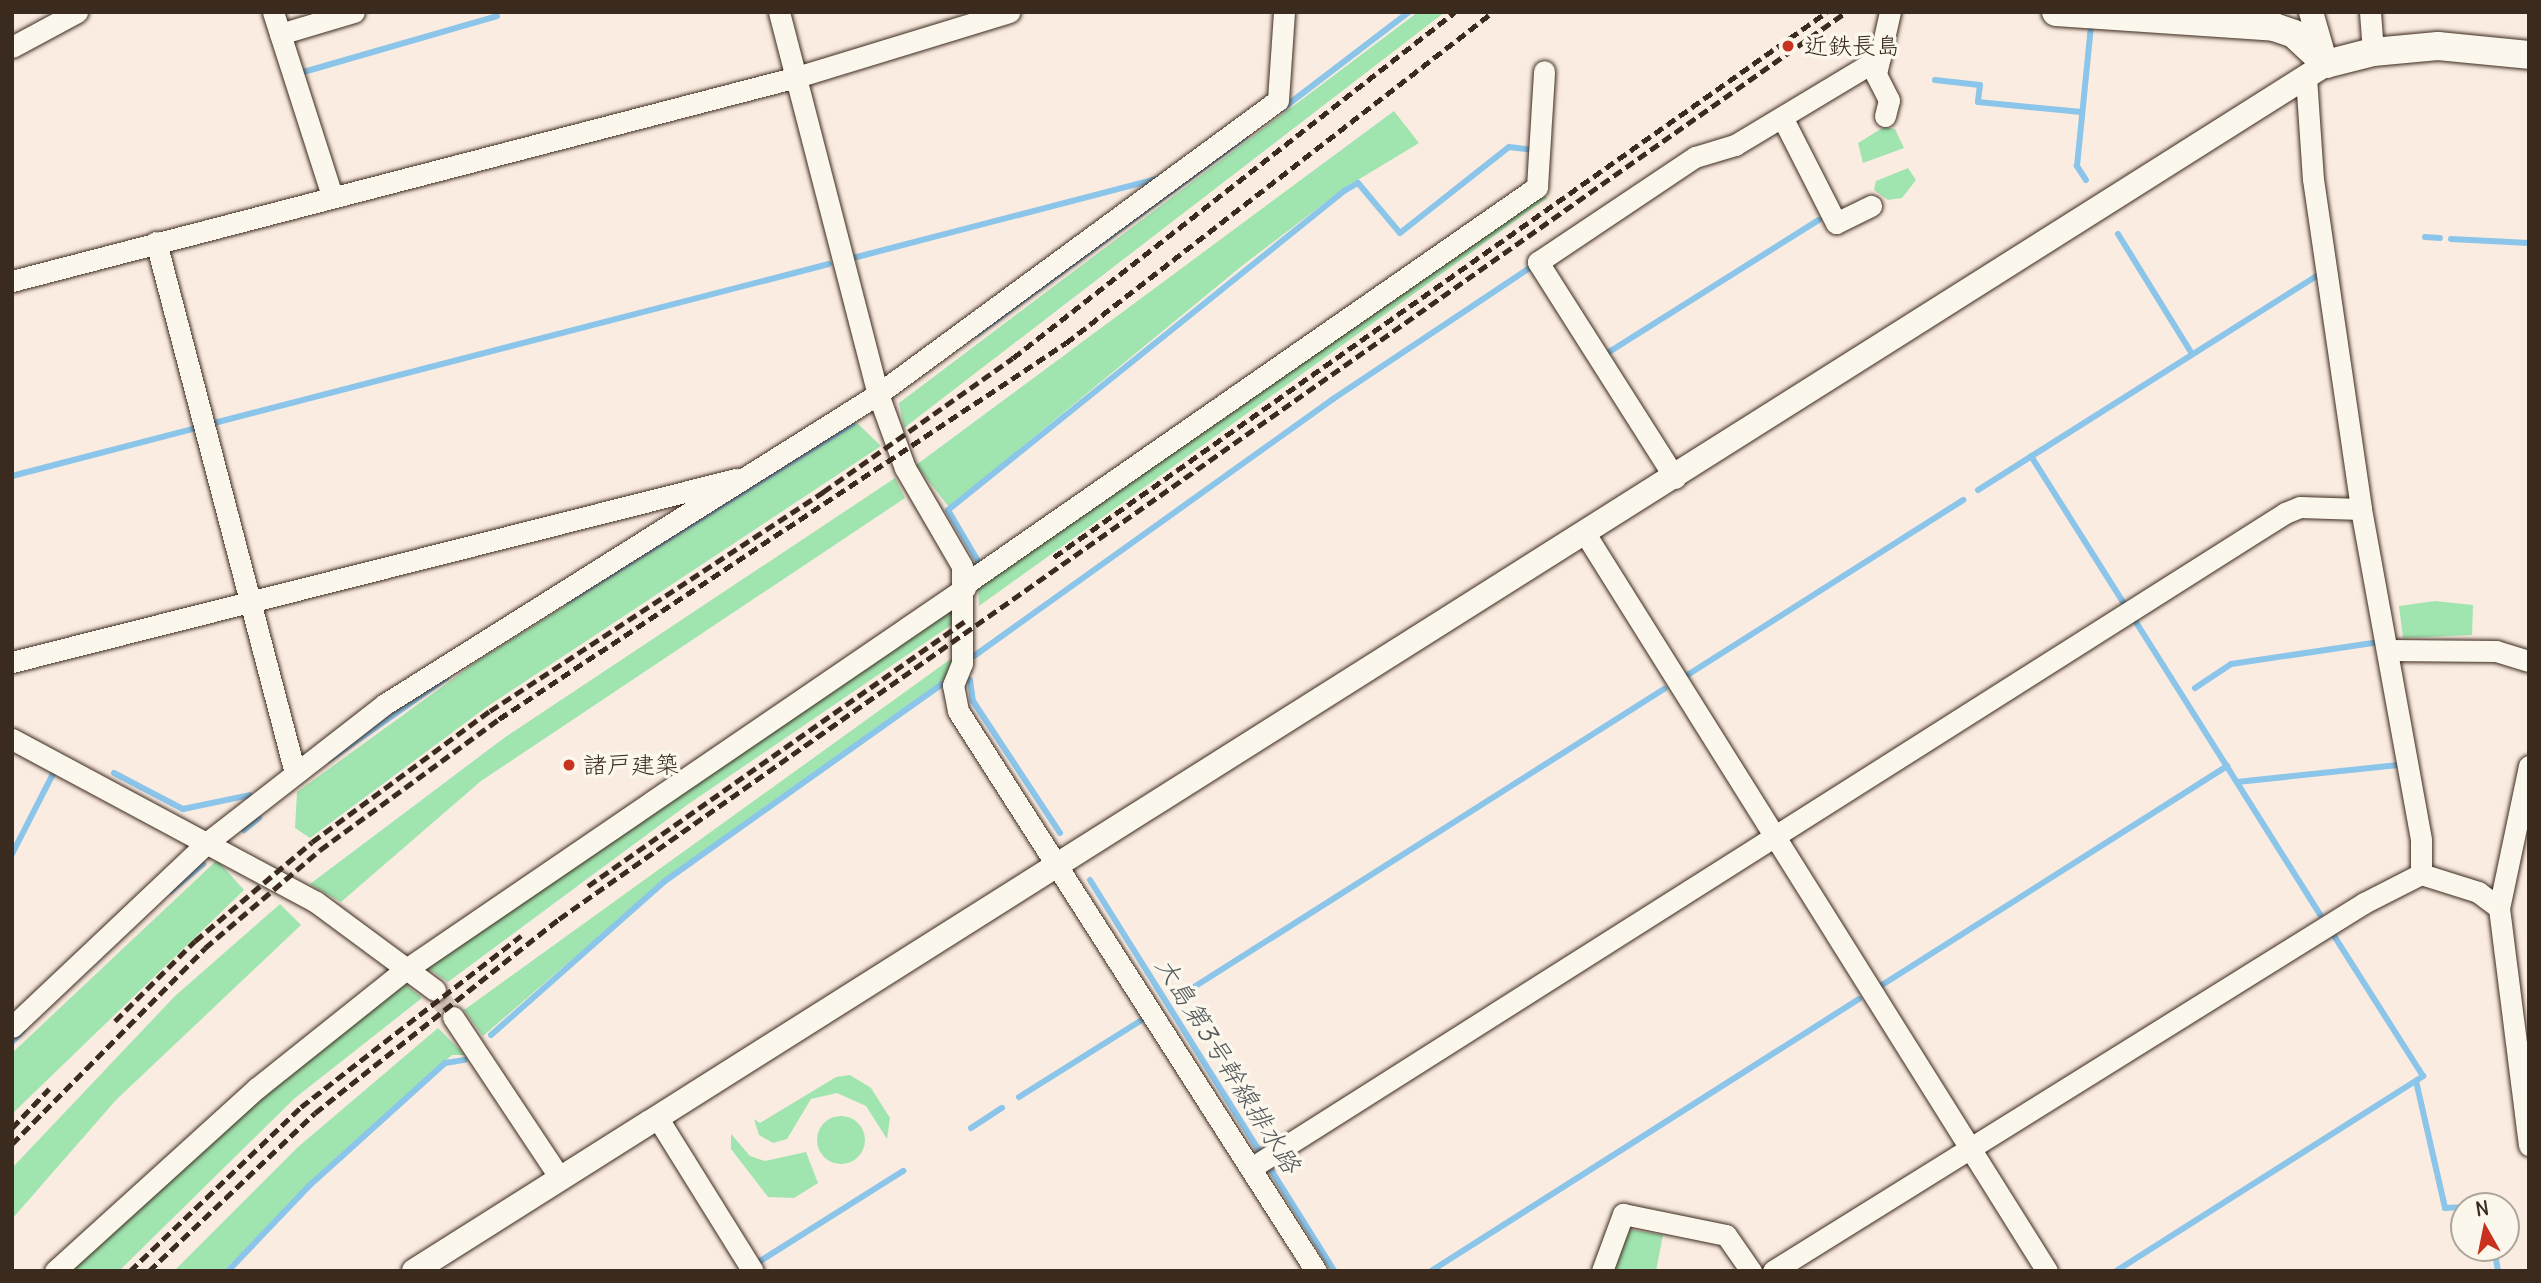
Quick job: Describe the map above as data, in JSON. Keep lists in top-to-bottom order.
{
  "water": ["大島第3号幹線排水路"],
  "places": ["近鉄長島", "諸戸建築"],
  "north": "top"
}
